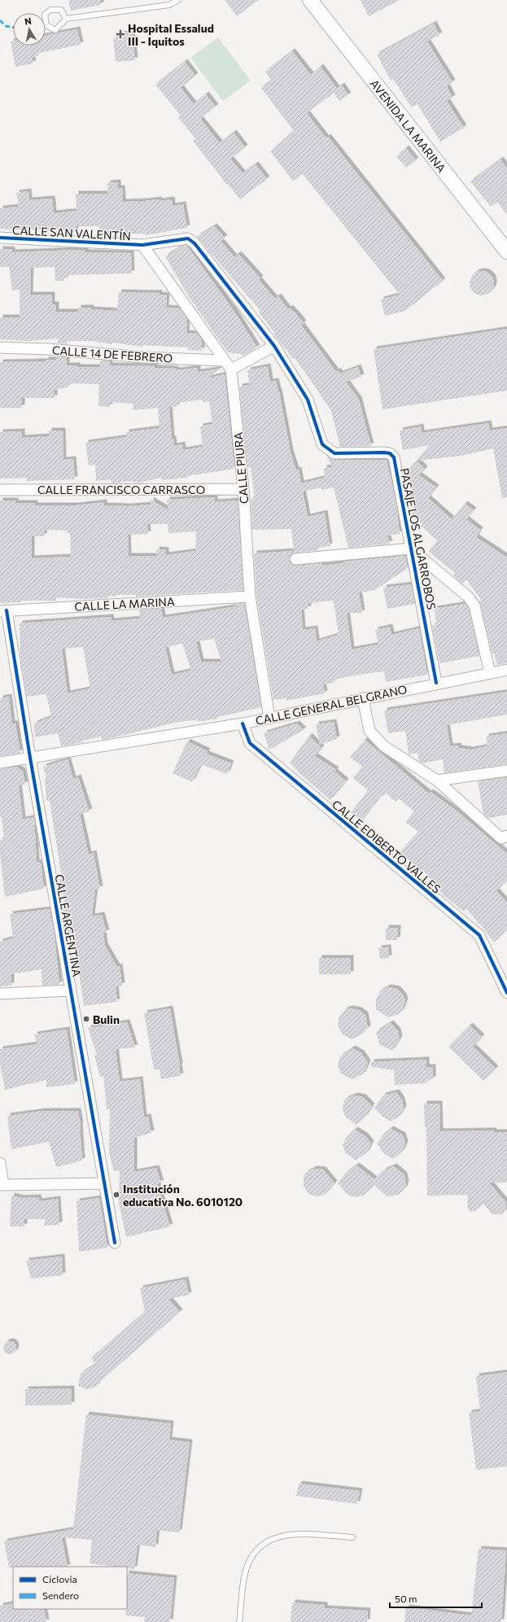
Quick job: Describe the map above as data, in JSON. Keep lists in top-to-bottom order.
{
  "streets": {
    "main road": ["AVENIDA LA MARINA"],
    "street": [
      "CALLE SAN VALENTÍN",
      "CALLE 14 DE FEBRERO",
      "CALLE PIURA",
      "CALLE FRANCISCO CARRASCO",
      "PASAJE LOS ALGARROBOS",
      "CALLE LA MARINA",
      "CALLE GENERAL BELGRANO",
      "CALLE EDIBERTO VALLES",
      "CALLE ARGENTINA"
    ]
  },
  "crossings": [
    ["CALLE SAN VALENTÍN", "PASAJE LOS ALGARROBOS"],
    ["CALLE PIURA", "CALLE FRANCISCO CARRASCO"],
    ["CALLE PIURA", "CALLE LA MARINA"],
    ["CALLE PIURA", "CALLE GENERAL BELGRANO"],
    ["PASAJE LOS ALGARROBOS", "CALLE GENERAL BELGRANO"],
    ["CALLE LA MARINA", "CALLE ARGENTINA"],
    ["CALLE GENERAL BELGRANO", "CALLE EDIBERTO VALLES"],
    ["CALLE GENERAL BELGRANO", "CALLE ARGENTINA"]
  ],
  "places": {
    "health": ["Hospital Essalud III - Iquitos"],
    "other": ["Bulin", "Institución educativa No. 6010120"]
  },
  "legend": ["Ciclovía", "Sendero"],
  "scale_bar": "50 m",
  "north": "top"
}
